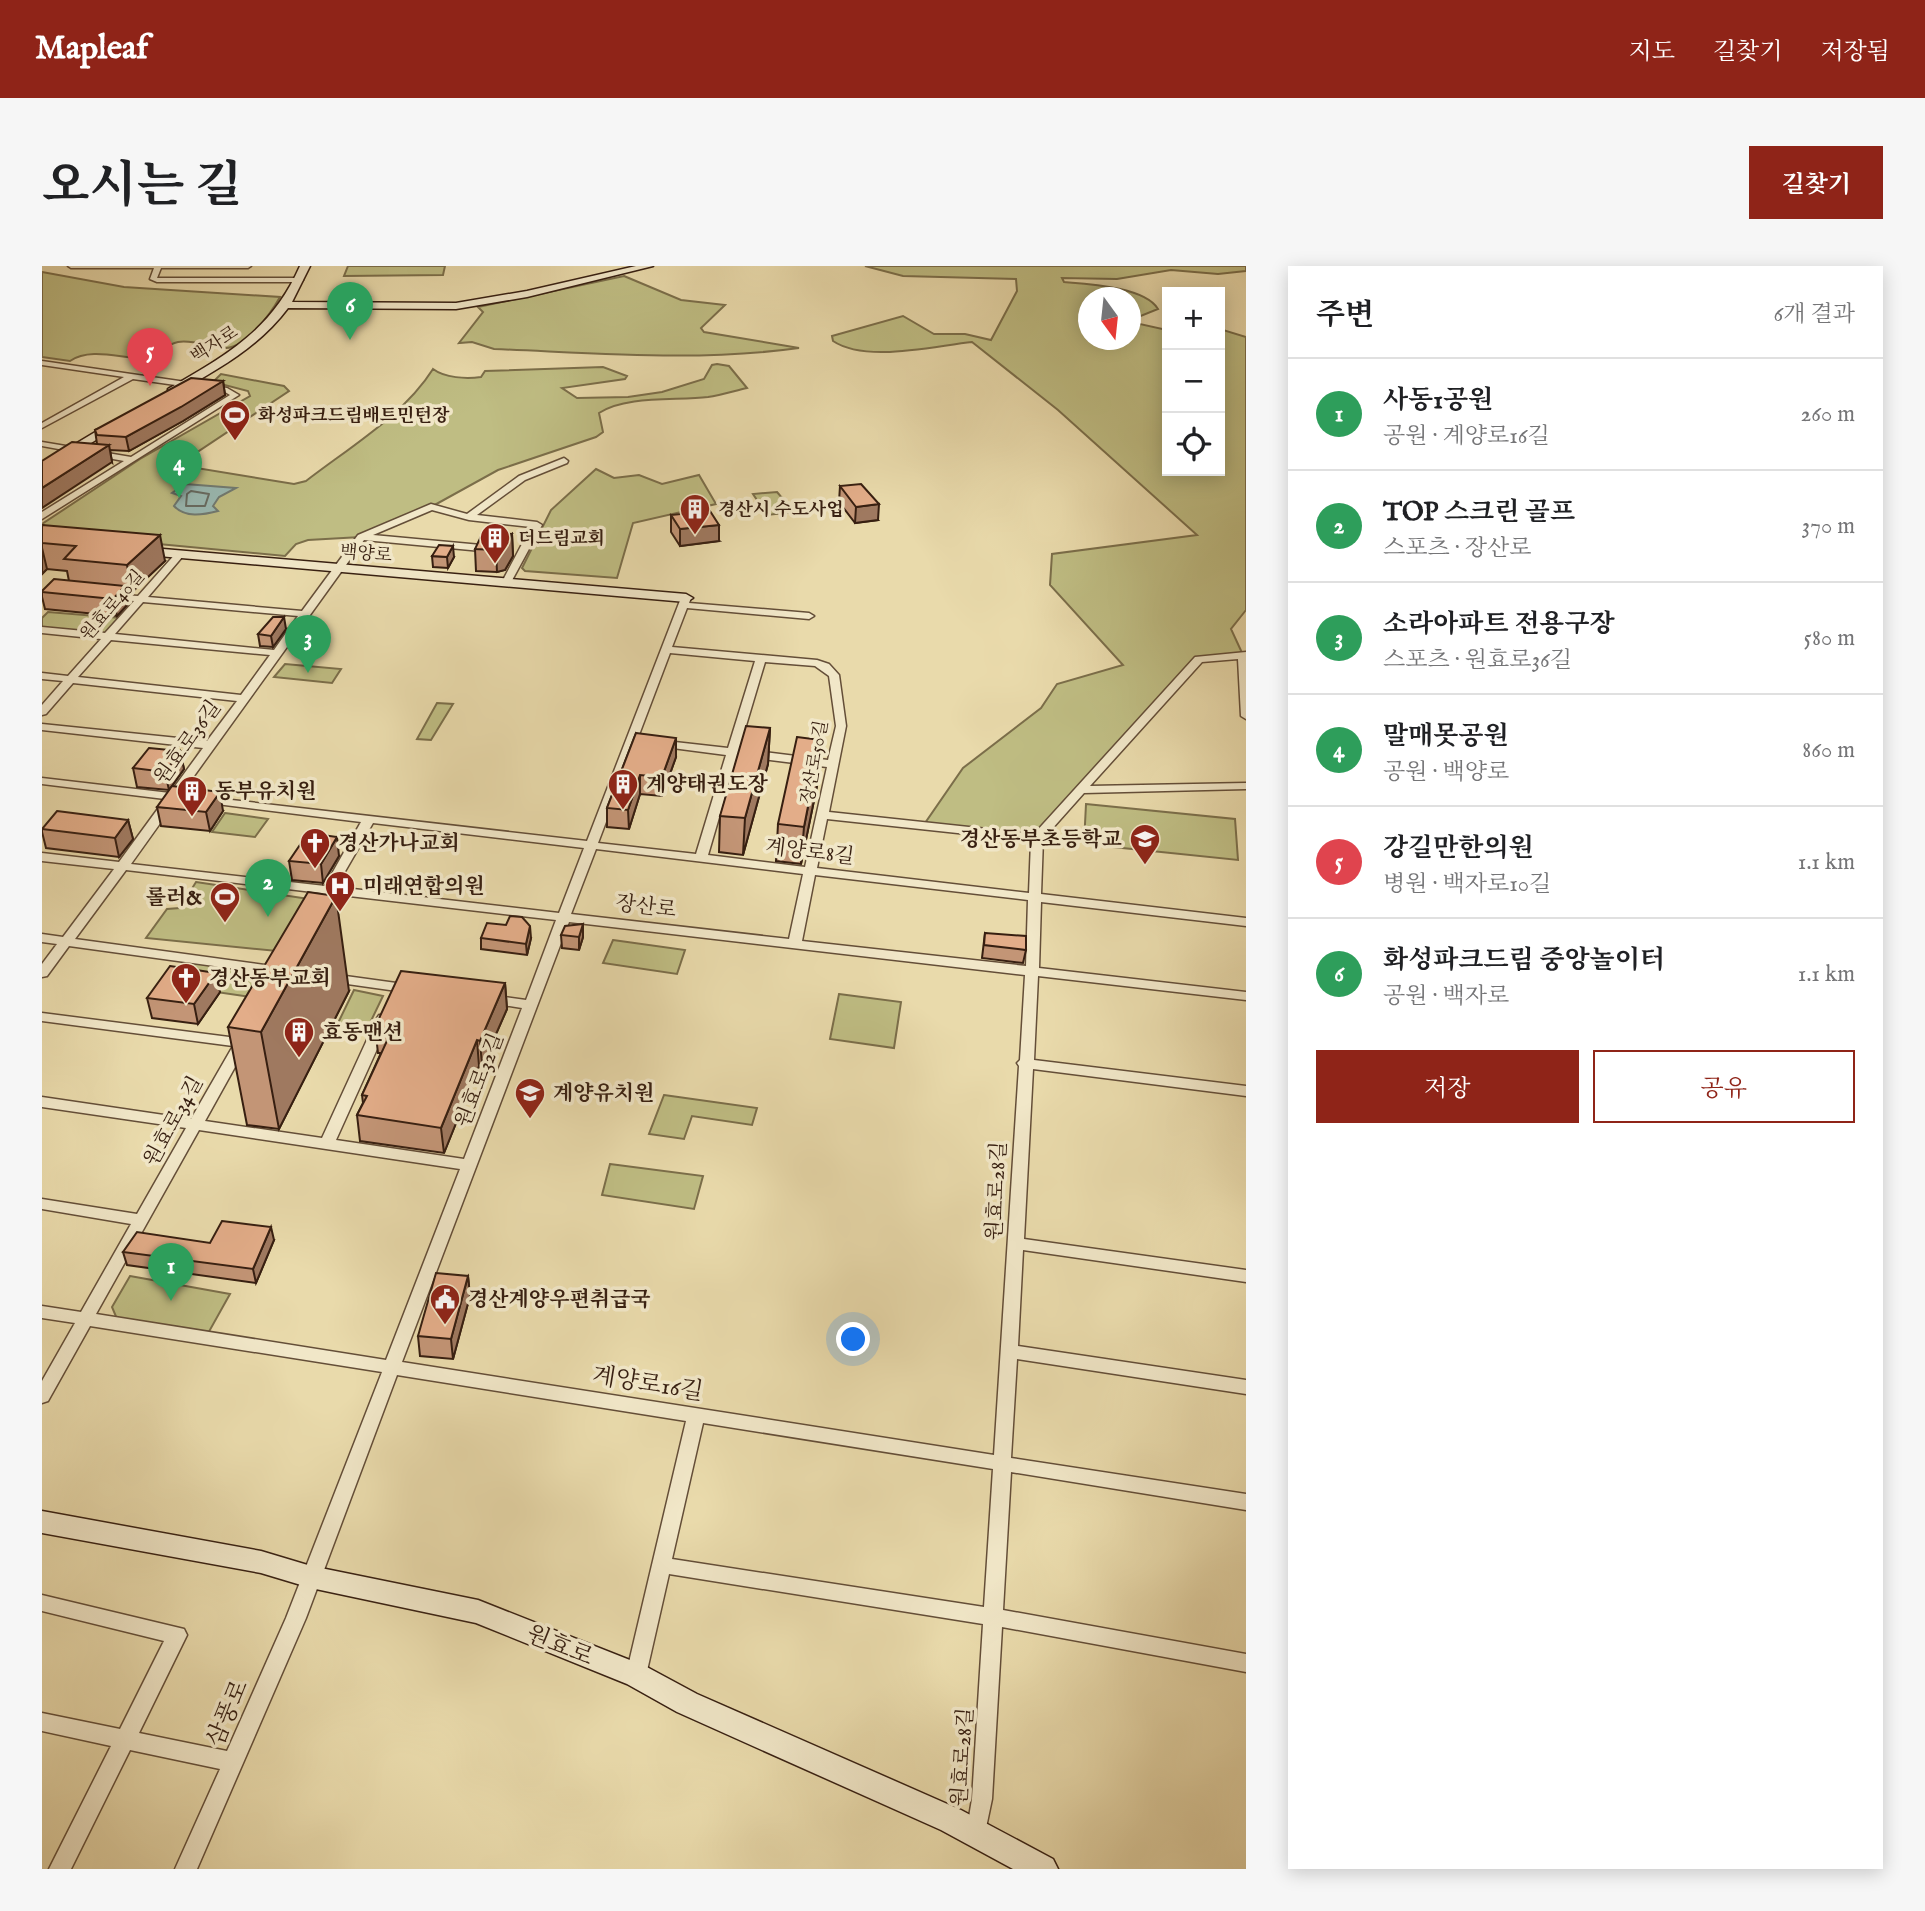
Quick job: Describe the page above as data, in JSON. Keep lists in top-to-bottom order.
{
  "streets": {
    "street": [
      "백자로",
      "백양로",
      "원효로40길",
      "원효로36길",
      "장산로50길",
      "계양로8길",
      "장산로",
      "원효로32길",
      "원효로34길",
      "원효로28길",
      "계양로16길",
      "원효로",
      "삼풍로"
    ]
  },
  "crossings": [
    ["백양로", "원효로40길"],
    ["백양로", "원효로36길"],
    ["백양로", "원효로32길"],
    ["원효로36길", "계양로8길"],
    ["원효로36길", "장산로"],
    ["장산로50길", "계양로8길"],
    ["장산로50길", "장산로"],
    ["장산로50길", "원효로32길"],
    ["계양로8길", "원효로32길"],
    ["계양로8길", "원효로28길"],
    ["장산로", "원효로32길"],
    ["장산로", "원효로28길"],
    ["원효로32길", "계양로16길"],
    ["원효로32길", "원효로"],
    ["원효로32길", "삼풍로"],
    ["원효로34길", "계양로16길"],
    ["원효로28길", "계양로16길"],
    ["원효로28길", "원효로"],
    ["원효로", "삼풍로"]
  ],
  "places": {
    "sports": ["화성파크드림배트민턴장", "롤러&"],
    "building": [
      "경산시 수도사업",
      "더드림교회",
      "계양태권도장",
      "동부유치원",
      "효동맨션"
    ],
    "school or university": ["경산동부초등학교", "계양유치원"],
    "church": ["경산가나교회", "경산동부교회"],
    "hospital": ["미래연합의원"],
    "public building": ["경산계양우편취급국"]
  },
  "north": "bottom",
  "page": {
    "header": "Mapleaf",
    "nav": ["지도", "길찾기", "저장됨"],
    "title": "오시는 길",
    "buttons": [
      "길찾기",
      ["저장", "공유"]
    ],
    "heading": ["주변", "6개 결과"],
    "pins": [
      "6",
      "5",
      "4",
      "3",
      "2",
      "1"
    ],
    "map_buttons": ["+", "−"],
    "list": [
      {
        "mark": "1",
        "name": "사동1공원",
        "note": "공원 · 계양로16길",
        "value": "260 m"
      },
      {
        "mark": "2",
        "name": "TOP 스크린 골프",
        "note": "스포츠 · 장산로",
        "value": "370 m"
      },
      {
        "mark": "3",
        "name": "소라아파트 전용구장",
        "note": "스포츠 · 원효로36길",
        "value": "580 m"
      },
      {
        "mark": "4",
        "name": "말매못공원",
        "note": "공원 · 백양로",
        "value": "860 m"
      },
      {
        "mark": "5",
        "name": "강길만한의원",
        "note": "병원 · 백자로10길",
        "value": "1.1 km"
      },
      {
        "mark": "6",
        "name": "화성파크드림 중앙놀이터",
        "note": "공원 · 백자로",
        "value": "1.1 km"
      }
    ]
  }
}
